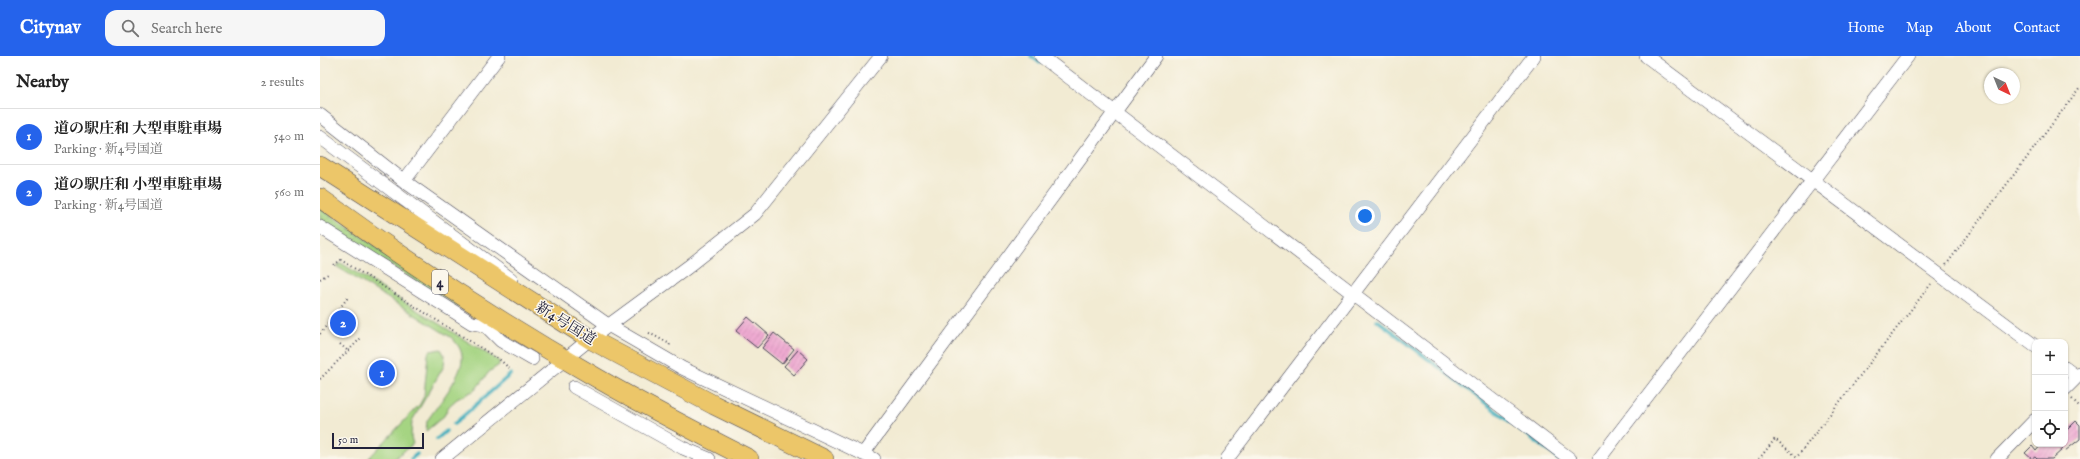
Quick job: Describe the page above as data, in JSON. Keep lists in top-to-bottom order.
{
  "streets": {
    "highway": ["4", "新4号国道"]
  },
  "scale_bar": "50 m",
  "north": "bottom right",
  "page": {
    "header": "Citynav",
    "search": "Search here",
    "nav": [
      "Home",
      "Map",
      "About",
      "Contact"
    ],
    "heading": ["Nearby", "2 results"],
    "list": [
      {
        "mark": "1",
        "name": "道の駅庄和 大型車駐車場",
        "note": "Parking · 新4号国道",
        "value": "540 m"
      },
      {
        "mark": "2",
        "name": "道の駅庄和 小型車駐車場",
        "note": "Parking · 新4号国道",
        "value": "560 m"
      }
    ],
    "pins": ["2", "1"],
    "map_buttons": ["+", "−"],
    "scale": "50 m"
  }
}
